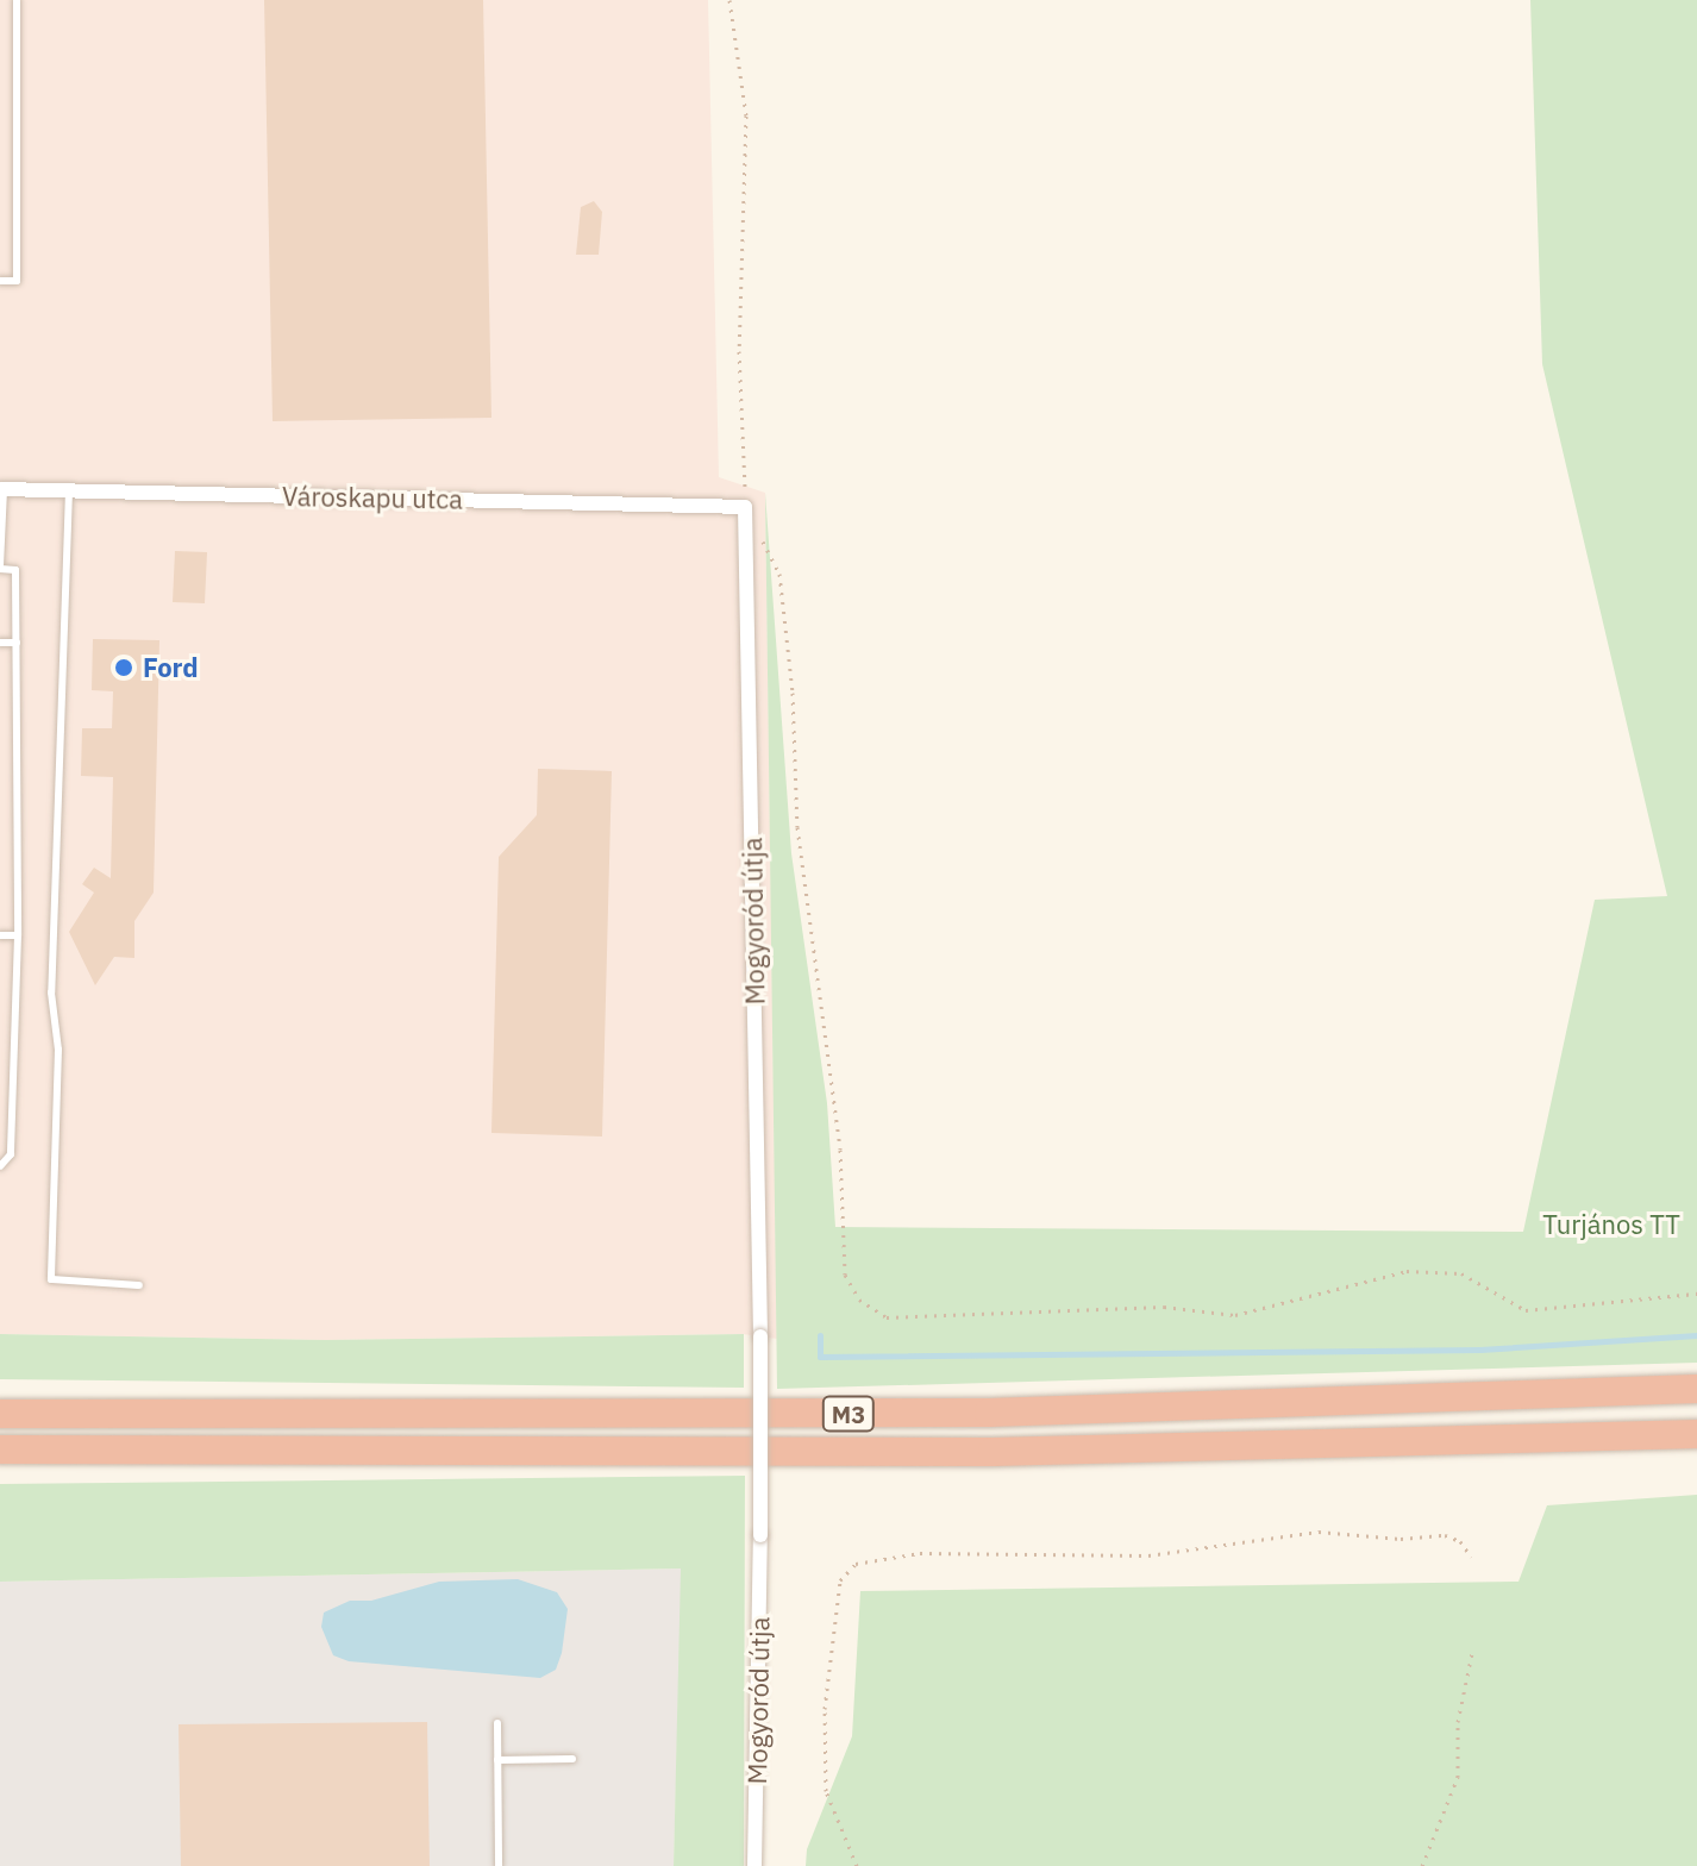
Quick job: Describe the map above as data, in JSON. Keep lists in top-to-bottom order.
{
  "streets": {
    "highway": ["M3"],
    "street": ["Városkapu utca", "Mogyoród útja"]
  },
  "crossings": [
    ["Városkapu utca", "Mogyoród útja"]
  ],
  "parks": ["Turjános TT"],
  "places": ["Ford"]
}
